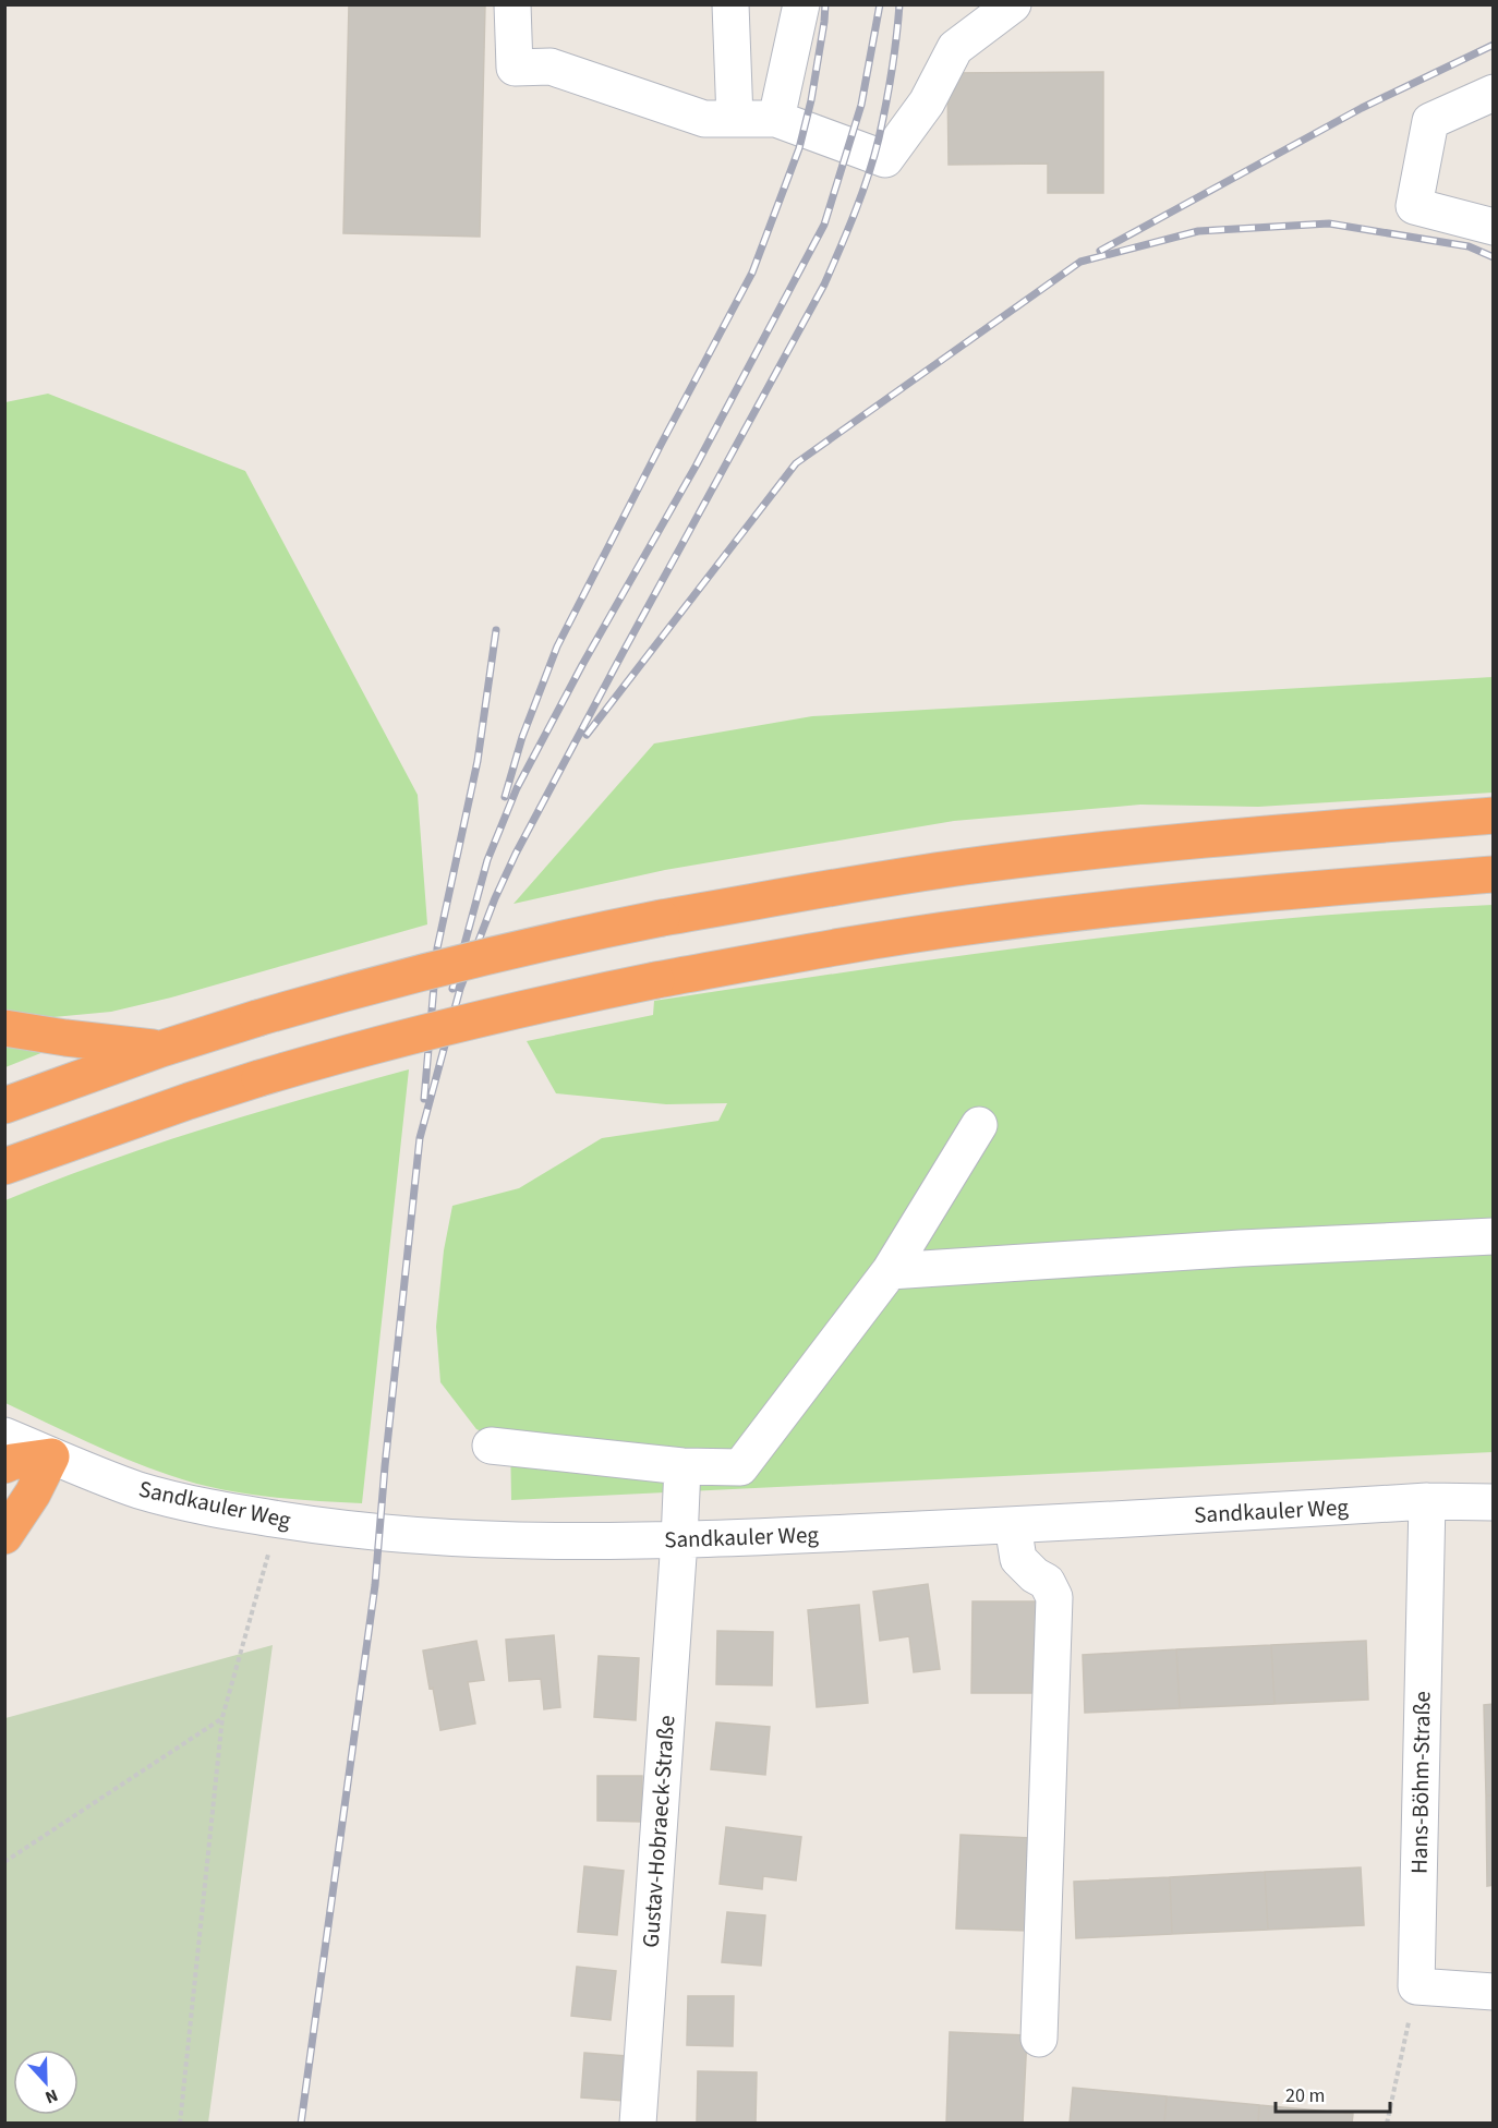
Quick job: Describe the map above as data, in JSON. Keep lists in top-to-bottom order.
{
  "streets": {
    "street": ["Sandkauler Weg", "Hans-Böhm-Straße", "Gustav-Hobraeck-Straße"]
  },
  "crossings": [
    ["Sandkauler Weg", "Hans-Böhm-Straße"],
    ["Sandkauler Weg", "Gustav-Hobraeck-Straße"]
  ],
  "scale_bar": "20 m",
  "north": "bottom"
}
